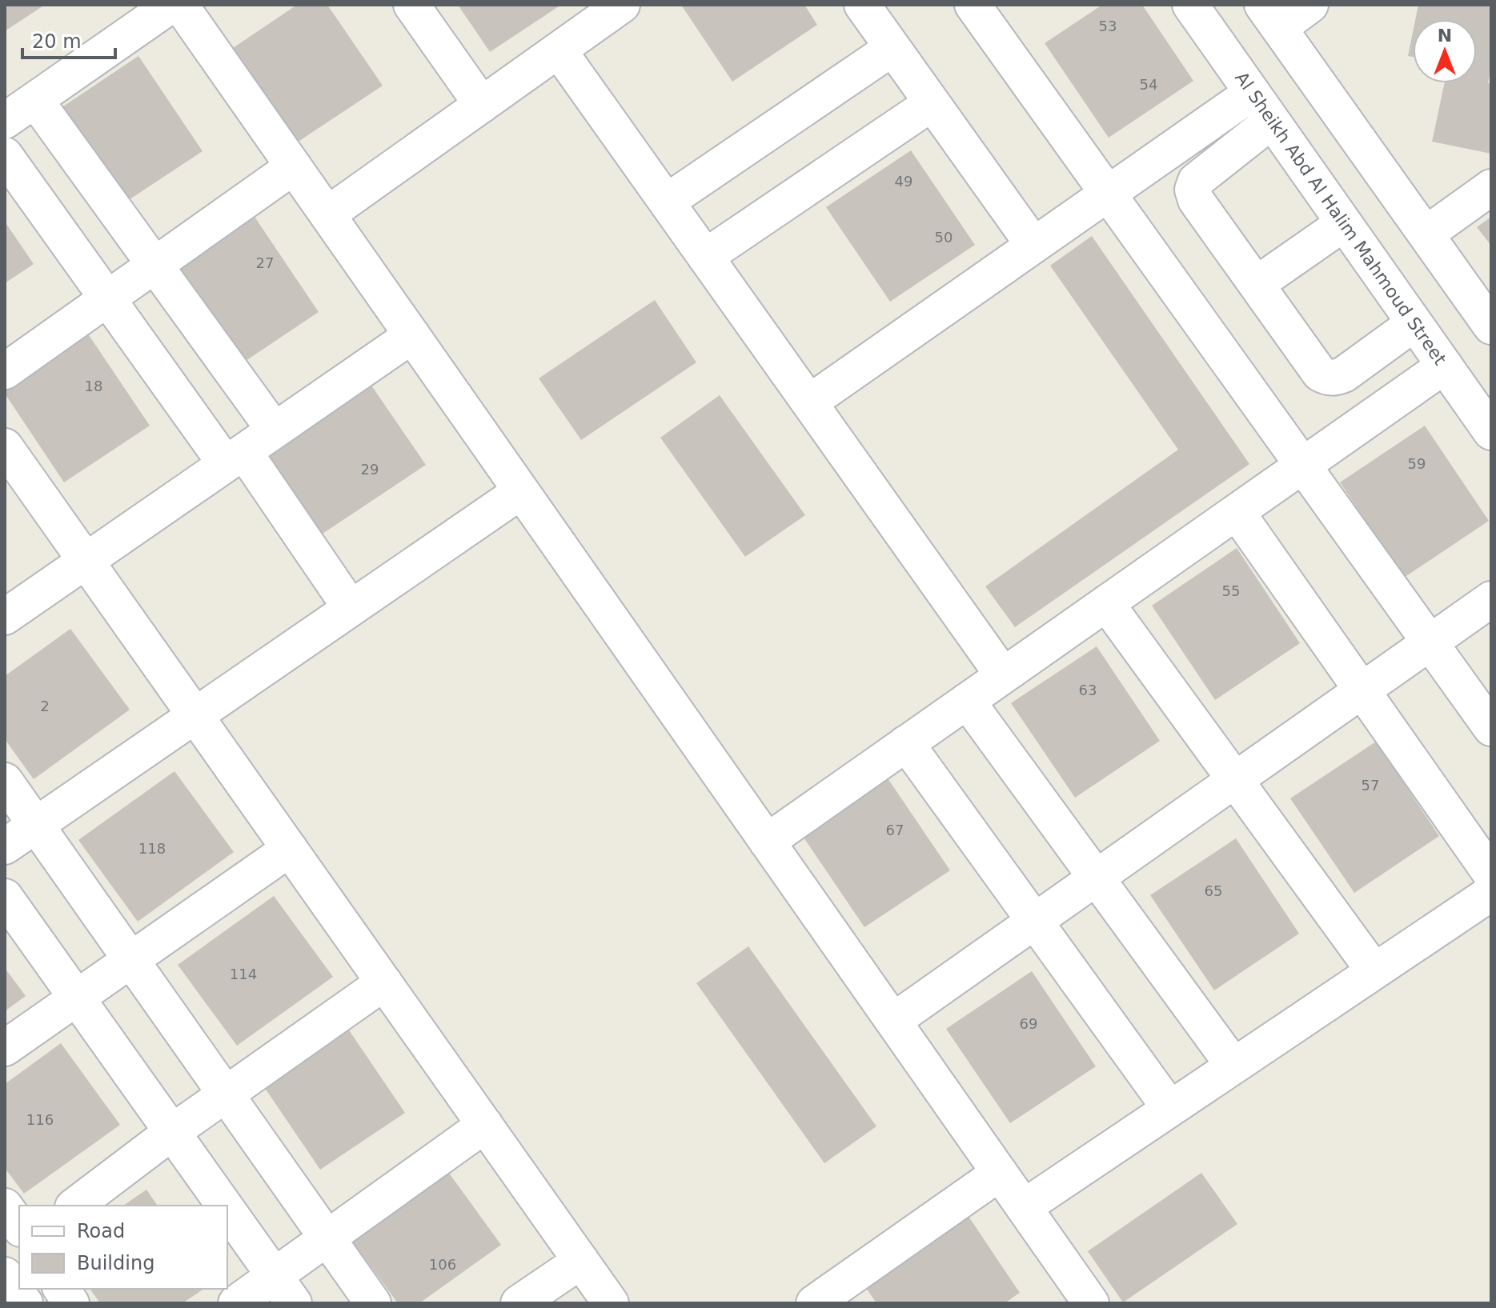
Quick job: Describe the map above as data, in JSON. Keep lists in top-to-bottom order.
{
  "streets": {
    "street": ["Al Sheikh Abd Al Halim Mahmoud Street"]
  },
  "house_numbers": [
    "53",
    "54",
    "49",
    "50",
    "27",
    "18",
    "59",
    "29",
    "55",
    "63",
    "2",
    "57",
    "67",
    "118",
    "65",
    "114",
    "69",
    "116",
    "106"
  ],
  "legend": ["Road", "Building"],
  "scale_bar": "20 m",
  "north": "top"
}
